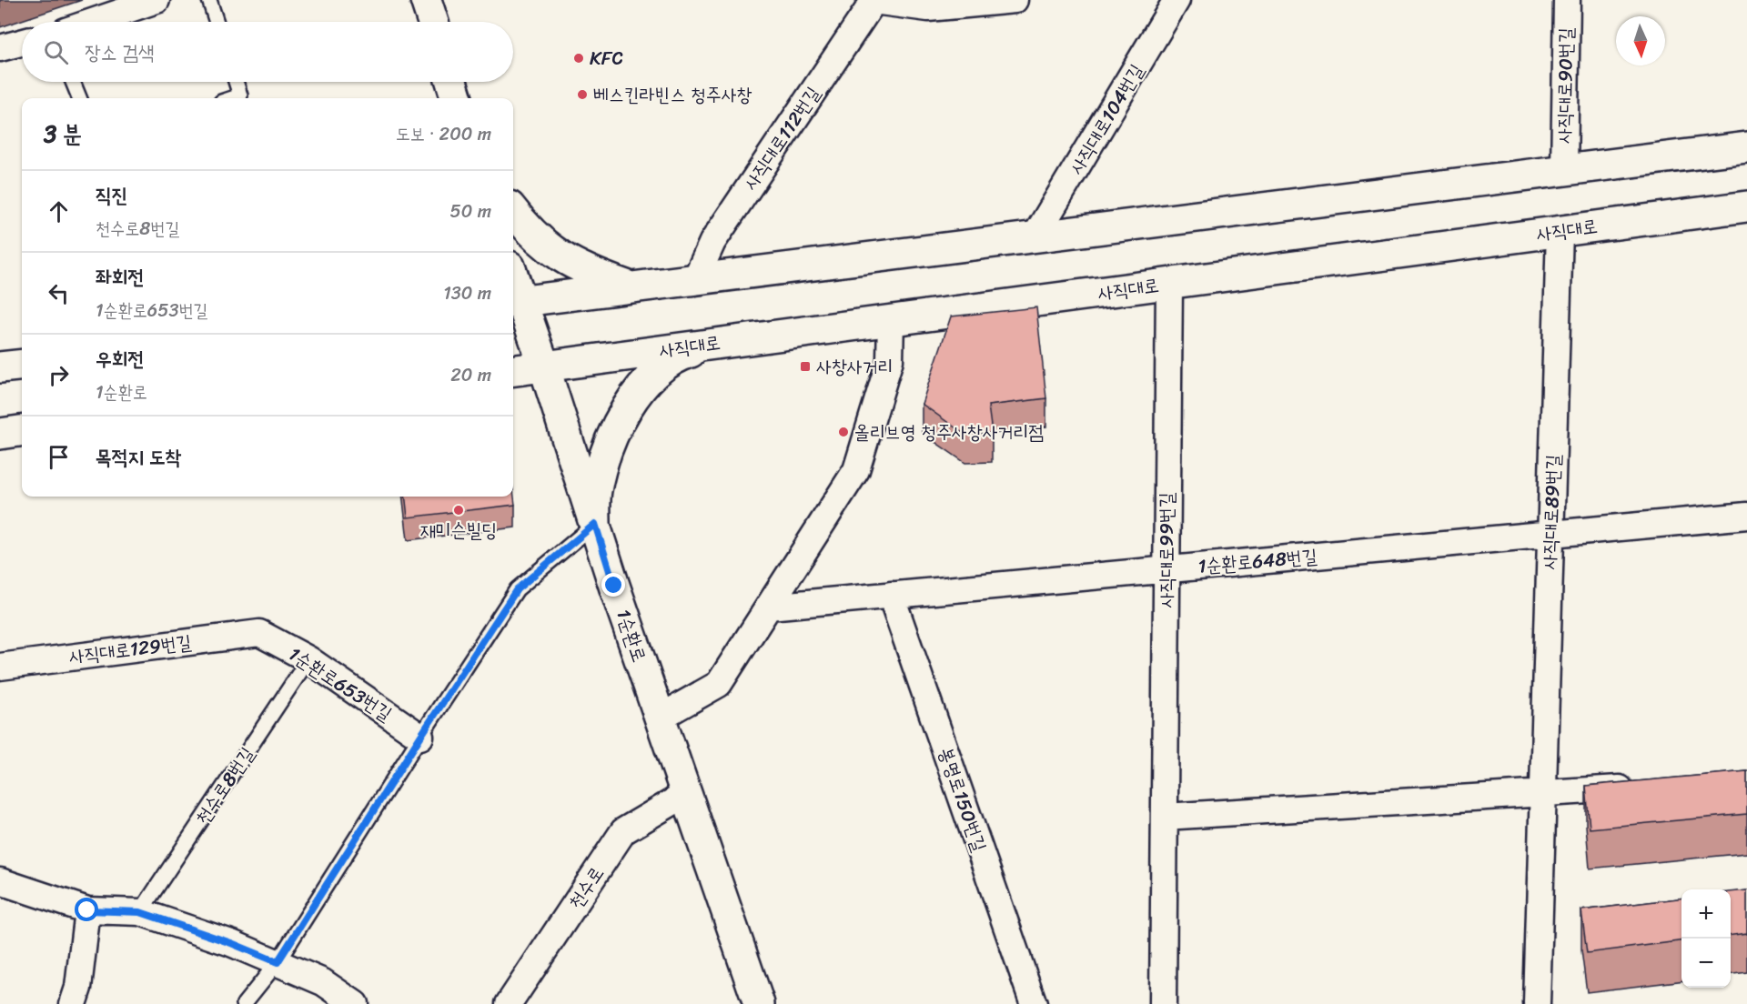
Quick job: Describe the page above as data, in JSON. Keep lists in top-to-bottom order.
{
  "streets": {
    "main road": ["사직대로", "1순환로"],
    "street": [
      "사직대로90번길",
      "사직대로104번길",
      "사직대로112번길",
      "사직대로89번길",
      "사직대로99번길",
      "1순환로648번길",
      "사직대로129번길",
      "1순환로653번길",
      "봉명로150번길",
      "천수로"
    ],
    "lane": ["천수로8번길"]
  },
  "crossings": [
    ["사직대로", "사직대로89번길"],
    ["사직대로", "사직대로99번길"],
    ["사직대로", "1순환로"],
    ["사직대로89번길", "1순환로648번길"],
    ["사직대로99번길", "1순환로648번길"],
    ["1순환로648번길", "봉명로150번길"],
    ["1순환로", "천수로"],
    ["사직대로129번길", "1순환로653번길"],
    ["1순환로653번길", "천수로8번길"]
  ],
  "places": {
    "other": [
      "KFC",
      "베스킨라빈스 청주사창",
      "올리브영 청주사창사거리점",
      "재미슨빌딩"
    ],
    "transit": ["사창사거리"]
  },
  "north": "bottom",
  "page": {
    "search": "장소 검색",
    "heading": ["3 분", "도보 · 200 m"],
    "list": [
      ["직진", "천수로8번길", "50 m"],
      ["좌회전", "1순환로653번길", "130 m"],
      ["우회전", "1순환로", "20 m"],
      "목적지 도착"
    ],
    "map_buttons": ["+", "−"]
  }
}
